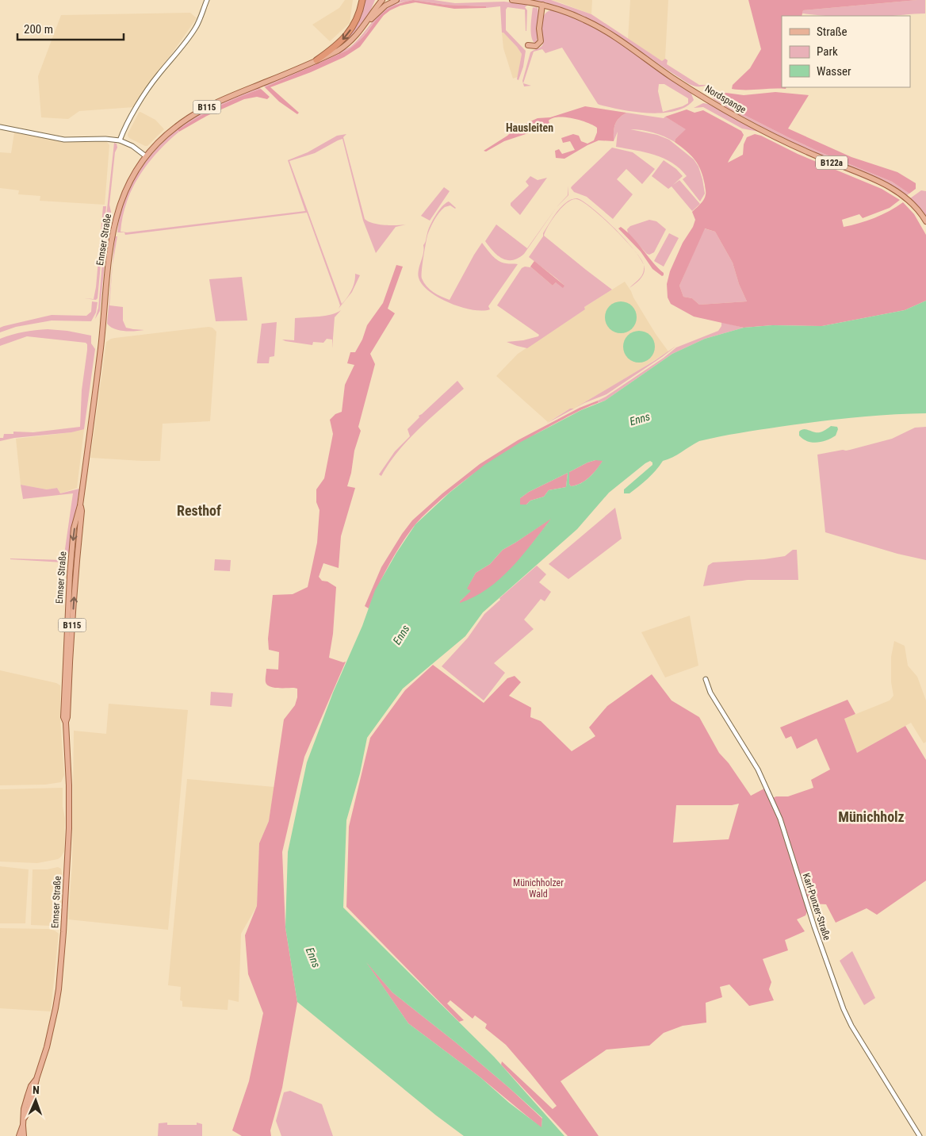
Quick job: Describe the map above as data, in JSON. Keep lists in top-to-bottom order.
{
  "streets": {
    "main road": [
      "Nordspange",
      "B115",
      "B122a",
      "Ennser Straße"
    ],
    "street": ["Karl-Punzer-Straße"]
  },
  "districts": ["Hausleiten", "Resthof", "Münichholz"],
  "water": ["Enns"],
  "parks": ["Münichholzer Wald"],
  "legend": ["Straße", "Park", "Wasser"],
  "scale_bar": "200 m",
  "north": "top"
}
